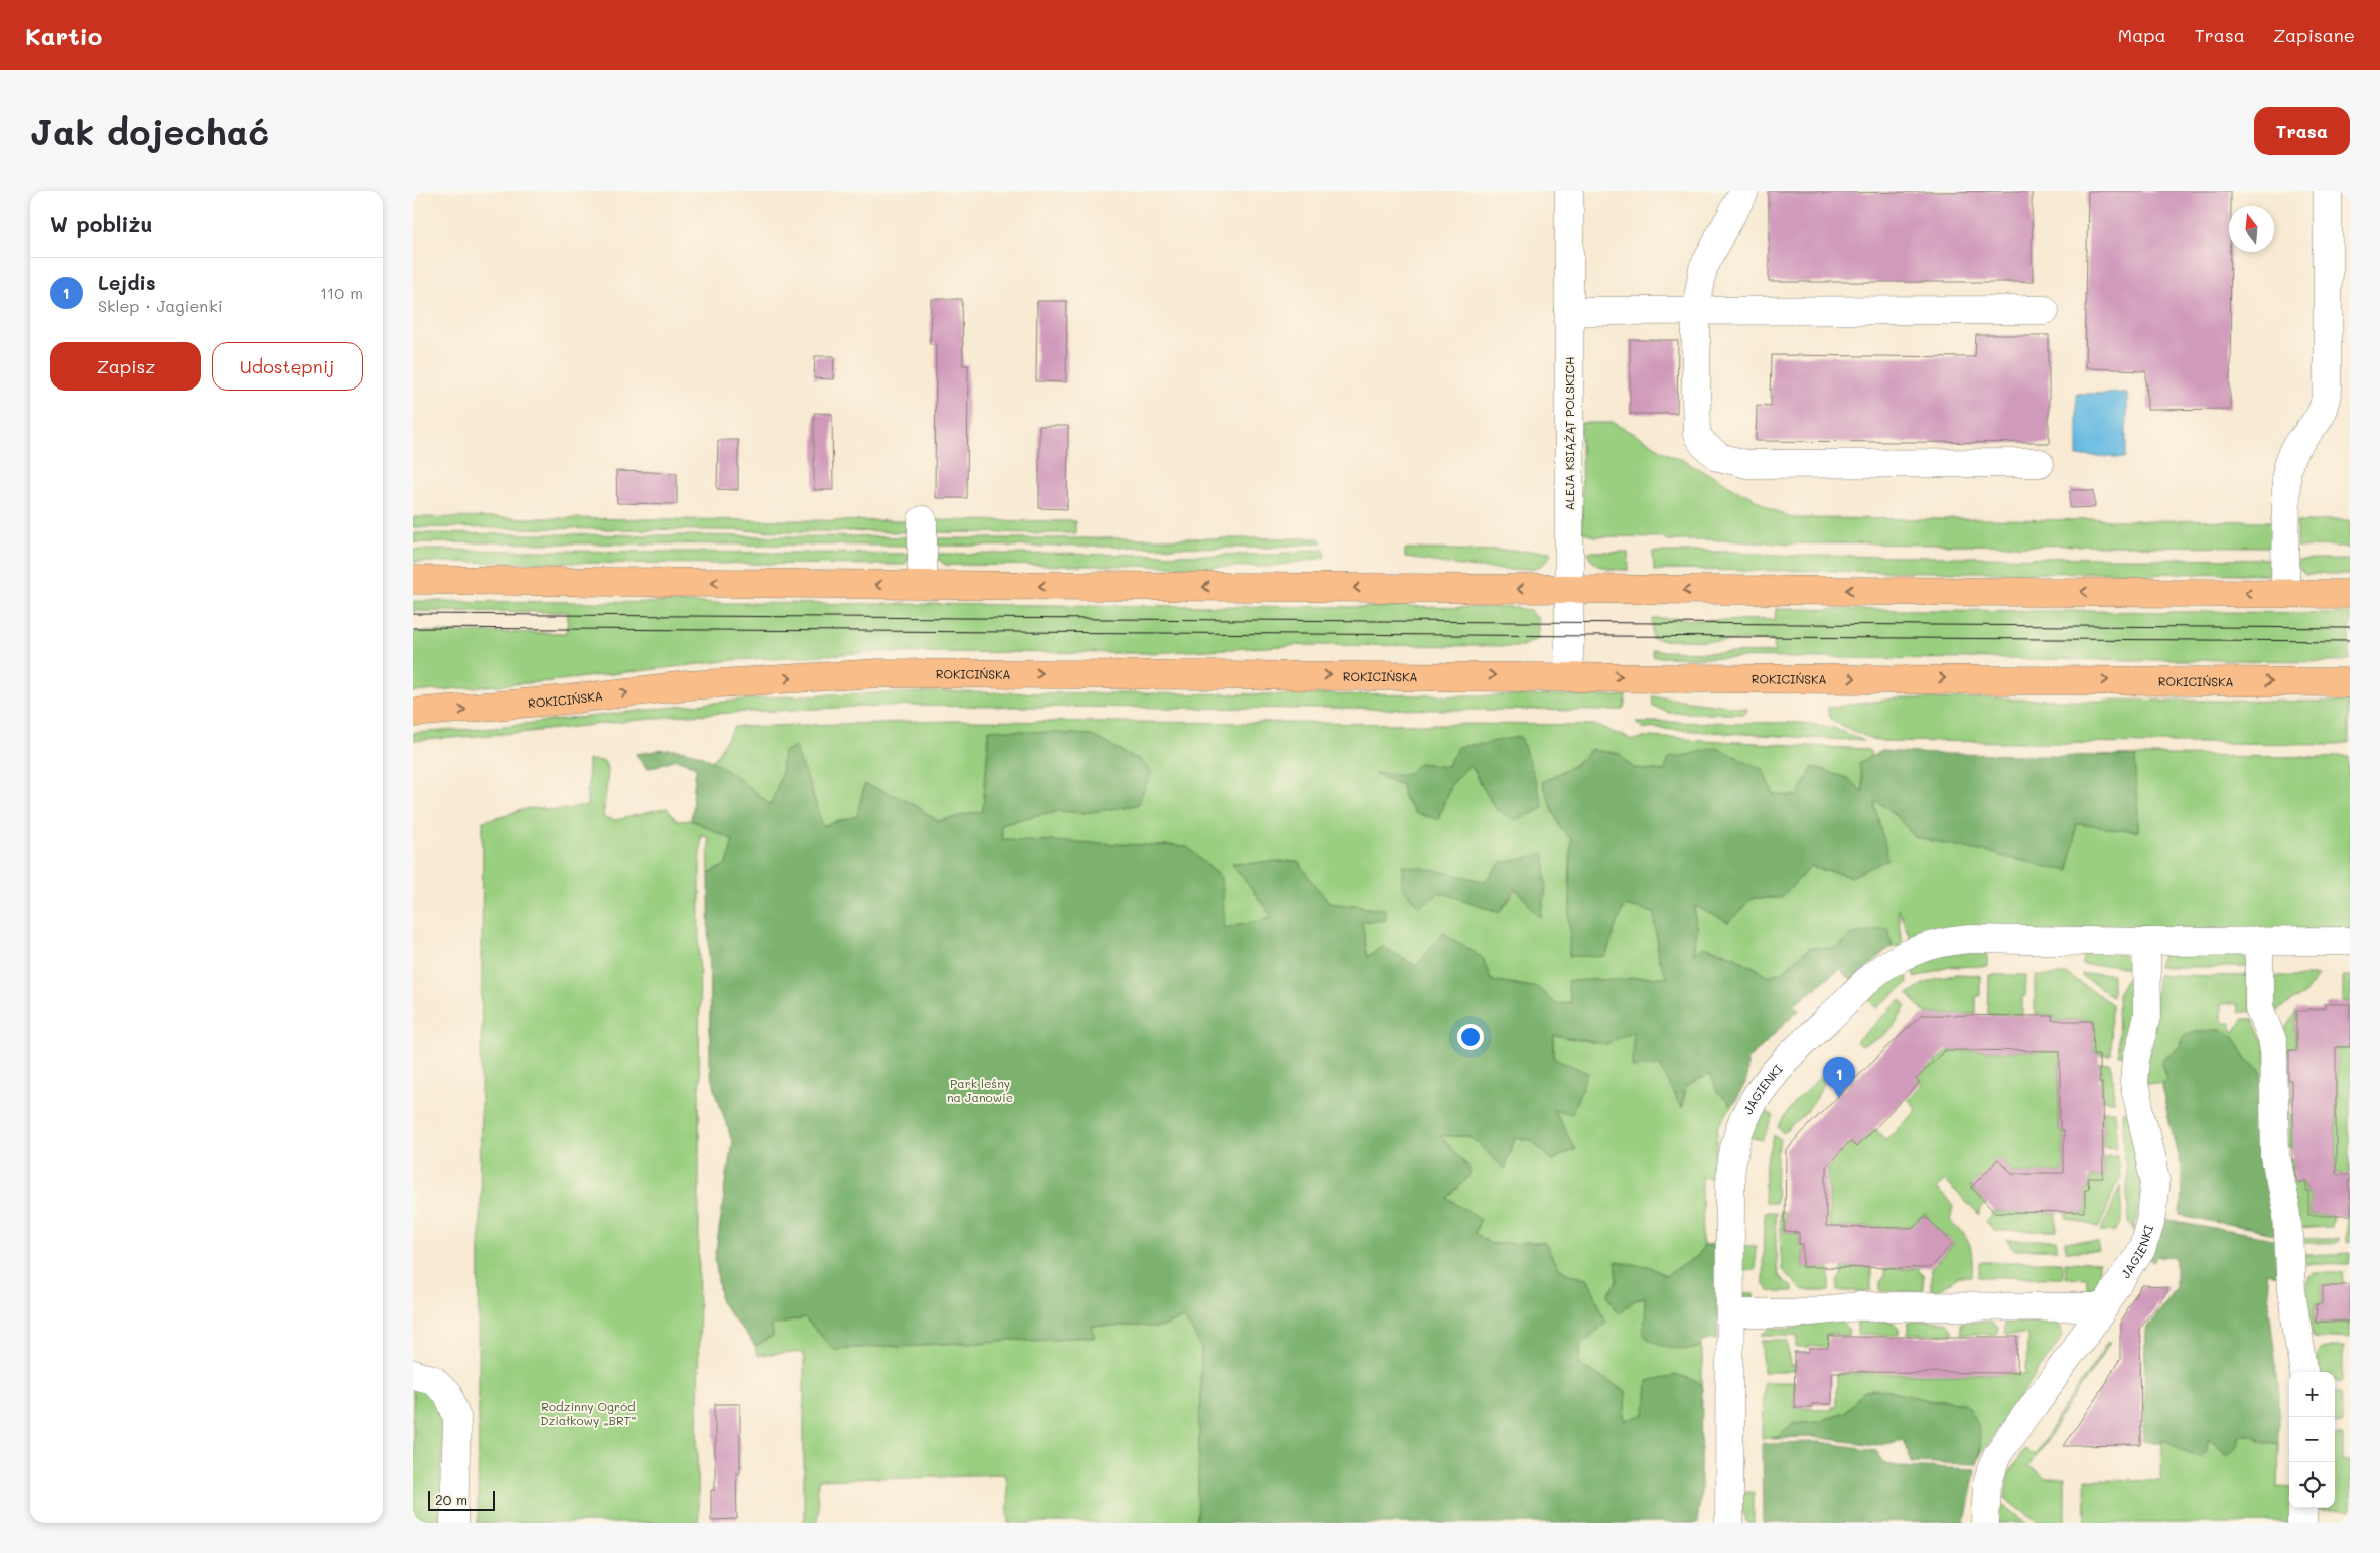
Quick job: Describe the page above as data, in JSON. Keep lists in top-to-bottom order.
{
  "streets": {
    "main road": ["ROKICIŃSKA"],
    "street": ["ALEJA KSIĄŻĄT POLSKICH", "JAGIENKI"]
  },
  "crossings": [
    ["ALEJA KSIĄŻĄT POLSKICH", "ROKICIŃSKA"]
  ],
  "parks": ["Park leśny na Janowie", "Rodzinny Ogród Działkowy „BRT”"],
  "scale_bar": "20 m",
  "north": "top",
  "page": {
    "header": "Kartio",
    "nav": ["Mapa", "Trasa", "Zapisane"],
    "buttons": [
      "Trasa",
      ["Zapisz", "Udostępnij"]
    ],
    "title": "Jak dojechać",
    "heading": "W pobliżu",
    "list": [
      {
        "mark": "1",
        "name": "Lejdis",
        "note": "Sklep · Jagienki",
        "value": "110 m"
      }
    ],
    "pins": "1",
    "map_buttons": ["+", "−"],
    "scale": "20 m"
  }
}
